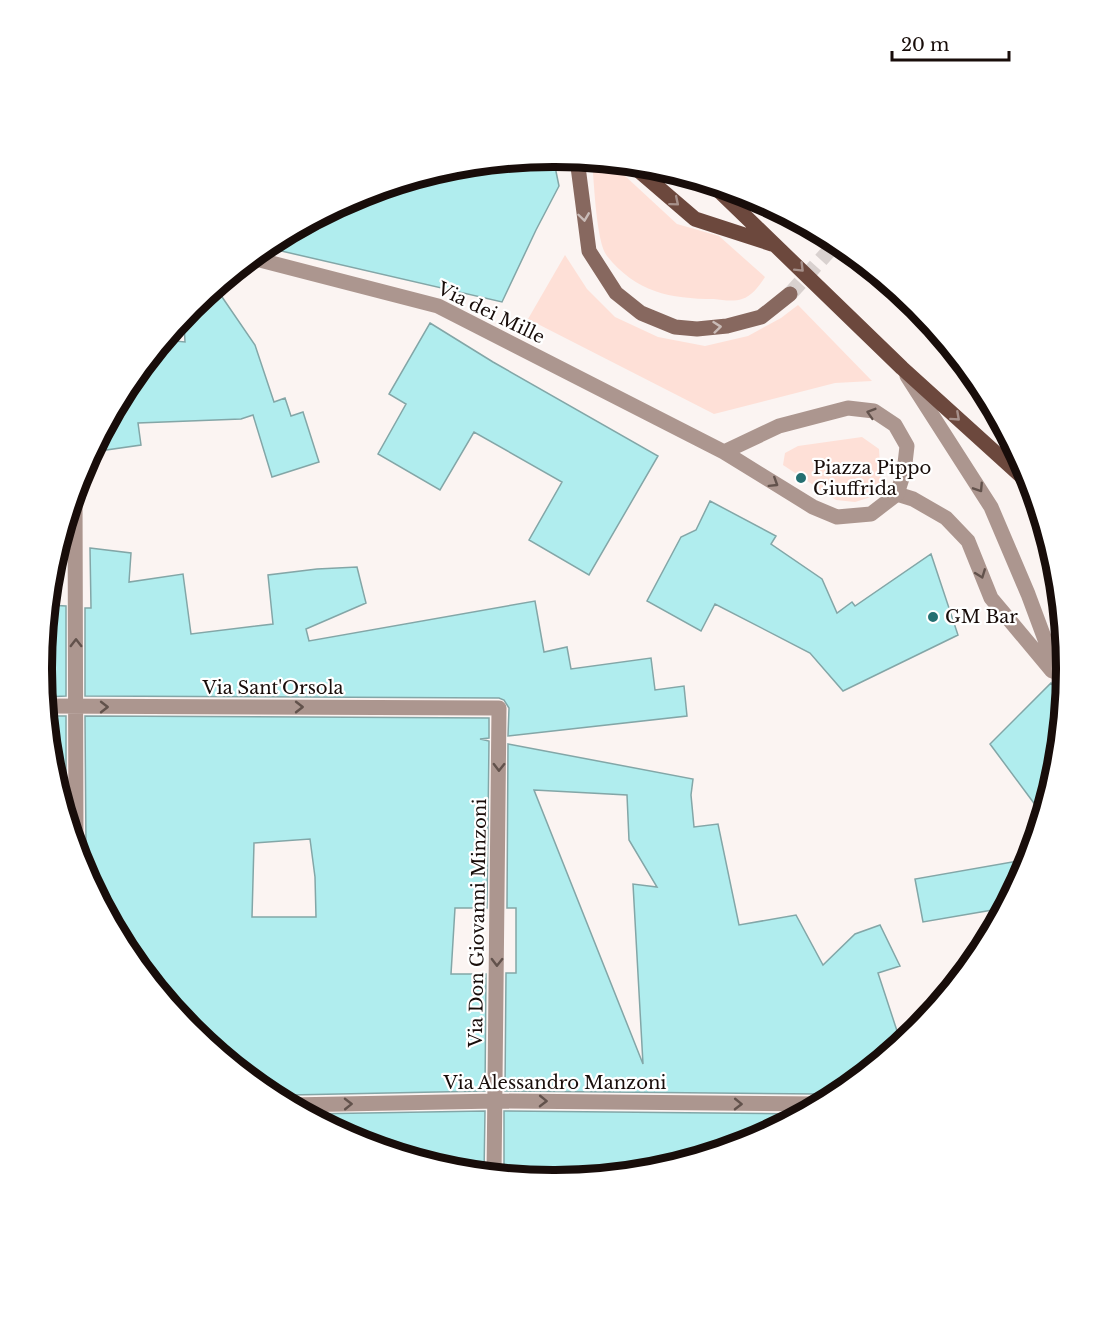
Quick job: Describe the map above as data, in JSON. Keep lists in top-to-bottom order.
{
  "streets": {
    "street": [
      "Via dei Mille",
      "Via Sant'Orsola",
      "Via Don Giovanni Minzoni",
      "Via Alessandro Manzoni"
    ]
  },
  "crossings": [
    ["Via Sant'Orsola", "Via Don Giovanni Minzoni"],
    ["Via Don Giovanni Minzoni", "Via Alessandro Manzoni"]
  ],
  "one_way": ["Via Sant'Orsola", "Via Don Giovanni Minzoni", "Via Alessandro Manzoni"],
  "places": ["Piazza Pippo Giuffrida", "GM Bar"],
  "scale_bar": "20 m"
}
